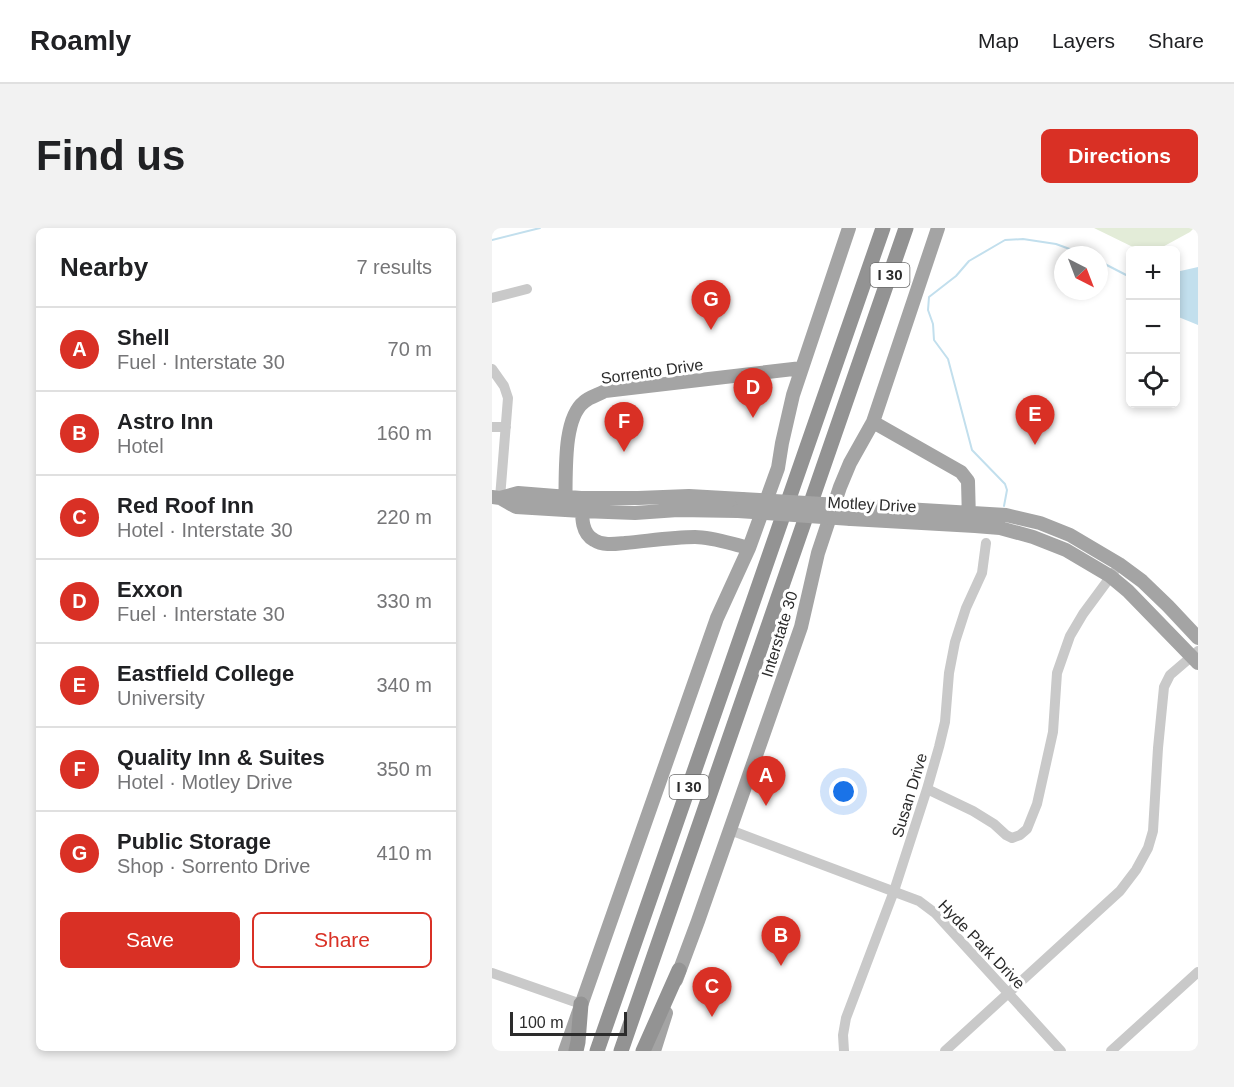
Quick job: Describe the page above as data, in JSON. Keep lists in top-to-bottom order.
{
  "streets": {
    "highway": ["I 30"],
    "main road": ["Sorrento Drive", "Motley Drive", "Interstate 30"],
    "street": ["Susan Drive", "Hyde Park Drive"]
  },
  "crossings": [
    ["Sorrento Drive", "Motley Drive"],
    ["Interstate 30", "Hyde Park Drive"],
    ["Susan Drive", "Hyde Park Drive"]
  ],
  "scale_bar": "100 m",
  "north": "bottom right",
  "page": {
    "header": "Roamly",
    "nav": ["Map", "Layers", "Share"],
    "buttons": [
      "Directions",
      ["Save", "Share"]
    ],
    "title": "Find us",
    "heading": ["Nearby", "7 results"],
    "map_buttons": ["+", "−"],
    "pins": [
      "G",
      "D",
      "E",
      "F",
      "A",
      "B",
      "C"
    ],
    "list": [
      {
        "mark": "A",
        "name": "Shell",
        "note": "Fuel · Interstate 30",
        "value": "70 m"
      },
      {
        "mark": "B",
        "name": "Astro Inn",
        "note": "Hotel",
        "value": "160 m"
      },
      {
        "mark": "C",
        "name": "Red Roof Inn",
        "note": "Hotel · Interstate 30",
        "value": "220 m"
      },
      {
        "mark": "D",
        "name": "Exxon",
        "note": "Fuel · Interstate 30",
        "value": "330 m"
      },
      {
        "mark": "E",
        "name": "Eastfield College",
        "note": "University",
        "value": "340 m"
      },
      {
        "mark": "F",
        "name": "Quality Inn & Suites",
        "note": "Hotel · Motley Drive",
        "value": "350 m"
      },
      {
        "mark": "G",
        "name": "Public Storage",
        "note": "Shop · Sorrento Drive",
        "value": "410 m"
      }
    ],
    "scale": "100 m"
  }
}
